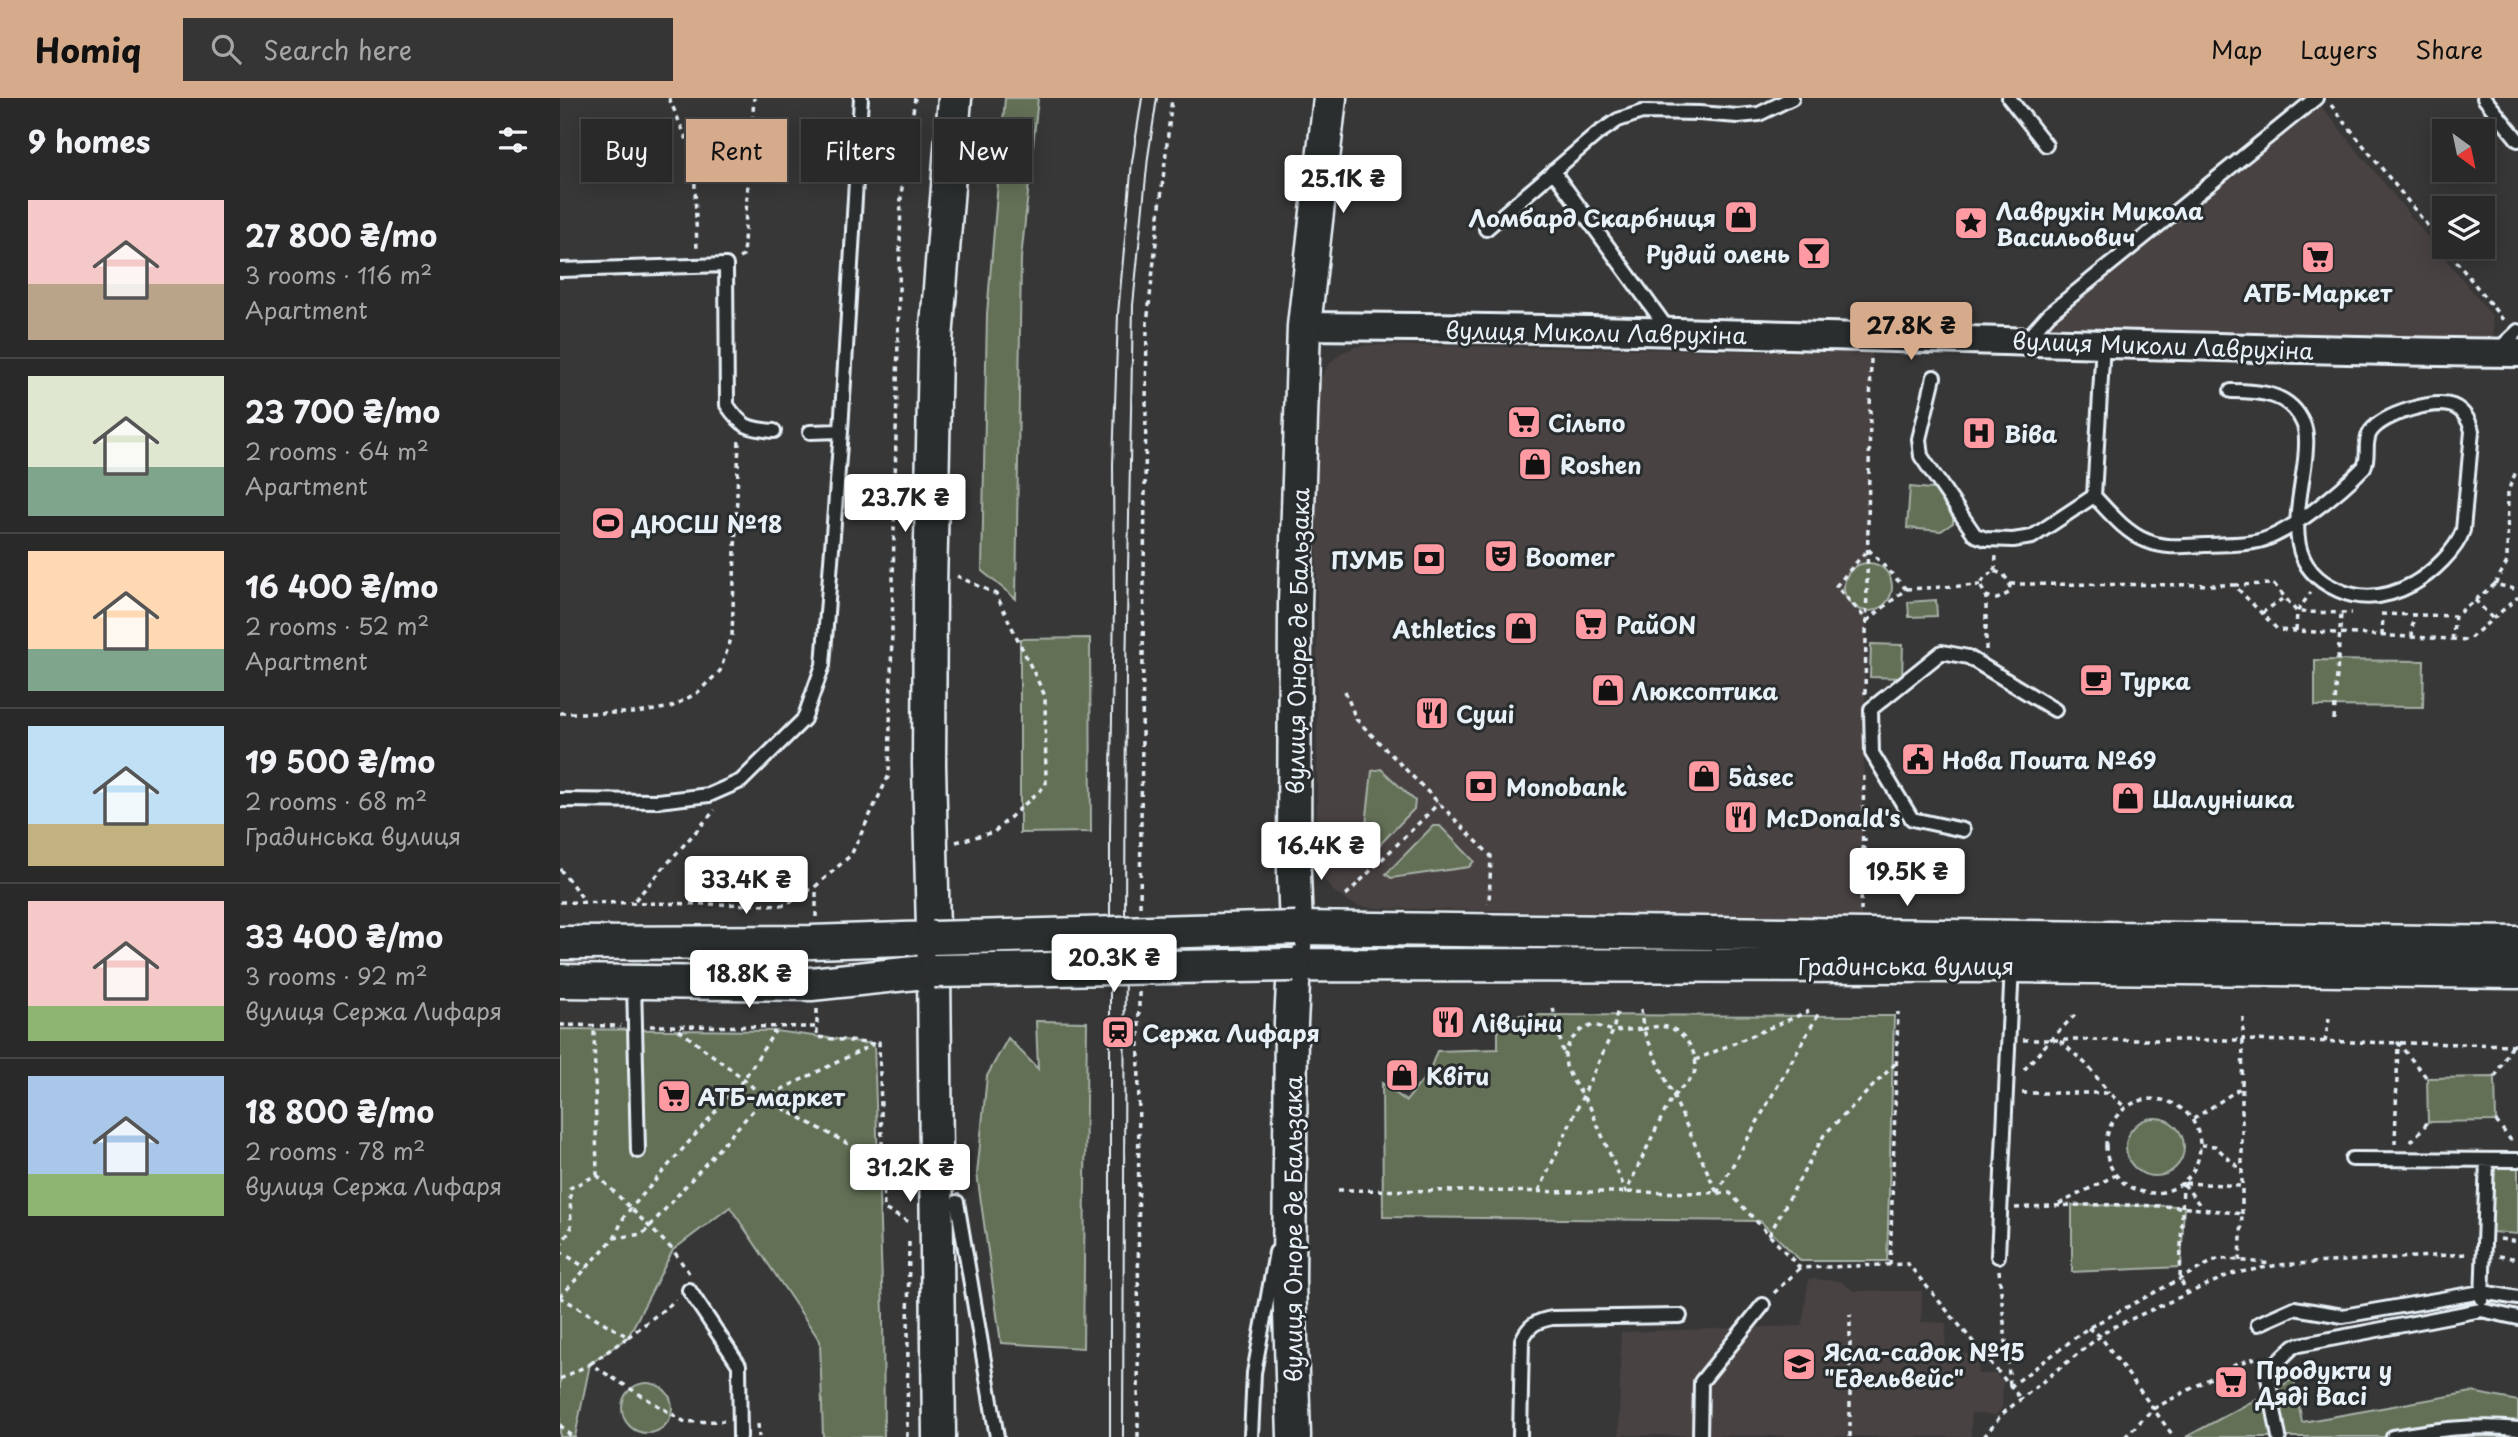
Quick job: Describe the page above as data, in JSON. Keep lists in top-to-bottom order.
{
  "streets": {
    "street": ["вулиця Миколи Лаврухіна", "вулиця Оноре де Бальзака", "Градинська вулиця"]
  },
  "crossings": [
    ["вулиця Миколи Лаврухіна", "вулиця Оноре де Бальзака"],
    ["вулиця Оноре де Бальзака", "Градинська вулиця"]
  ],
  "places": {
    "shop": [
      "Ломбард Скарбниця",
      "Roshen",
      "Athletics",
      "Люксоптика",
      "5àsec",
      "Шалунішка",
      "Kвіти"
    ],
    "place": ["Лаврухін Микола Васильович"],
    "bar": ["Рудий олень"],
    "supermarket": [
      "АТБ-Маркет",
      "Сільпо",
      "РайON",
      "АТБ-маркет",
      "Продукти у Дяді Васі"
    ],
    "hospital": ["Віва"],
    "sports": ["ДЮСШ №18"],
    "theatre": ["Boomer"],
    "bank": ["ПУМБ", "Monobank"],
    "cafe": ["Турка"],
    "restaurant": ["Суші", "McDonald's", "Лівціни"],
    "public building": ["Нова Пошта №69"],
    "station": ["Сержа Лифаря"],
    "school or university": ["Ясла-садок №15 \"Едельвейс\""]
  },
  "north": "bottom right",
  "page": {
    "header": "Homiq",
    "search": "Search here",
    "nav": ["Map", "Layers", "Share"],
    "heading": "9 homes",
    "chip": [
      "Buy",
      "Rent",
      "Filters",
      "New"
    ],
    "price": [
      "25.1K ₴",
      "27.8K ₴",
      "23.7K ₴",
      "16.4K ₴",
      "19.5K ₴",
      "33.4K ₴",
      "20.3K ₴",
      "18.8K ₴",
      "31.2K ₴"
    ],
    "list": [
      {
        "name": "27 800 ₴/mo",
        "note": "3 rooms · 116 m² · Apartment"
      },
      {
        "name": "23 700 ₴/mo",
        "note": "2 rooms · 64 m² · Apartment"
      },
      {
        "name": "16 400 ₴/mo",
        "note": "2 rooms · 52 m² · Apartment"
      },
      {
        "name": "19 500 ₴/mo",
        "note": "2 rooms · 68 m² · Градинська вулиця"
      },
      {
        "name": "33 400 ₴/mo",
        "note": "3 rooms · 92 m² · вулиця Сержа Лифаря"
      },
      {
        "name": "18 800 ₴/mo",
        "note": "2 rooms · 78 m² · вулиця Сержа Лифаря"
      }
    ]
  }
}
